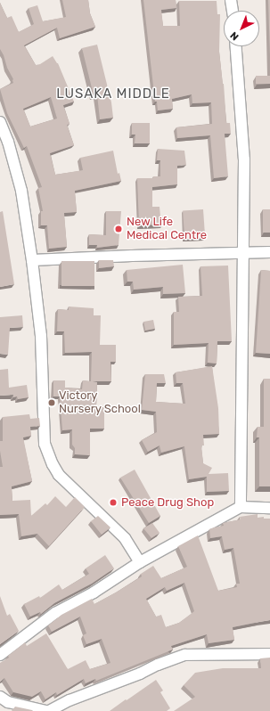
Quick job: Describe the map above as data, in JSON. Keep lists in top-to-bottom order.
{
  "districts": ["LUSAKA MIDDLE"],
  "places": ["New Life Medical Centre", "Victory Nursery School", "Peace Drug Shop"],
  "north": "bottom left"
}
